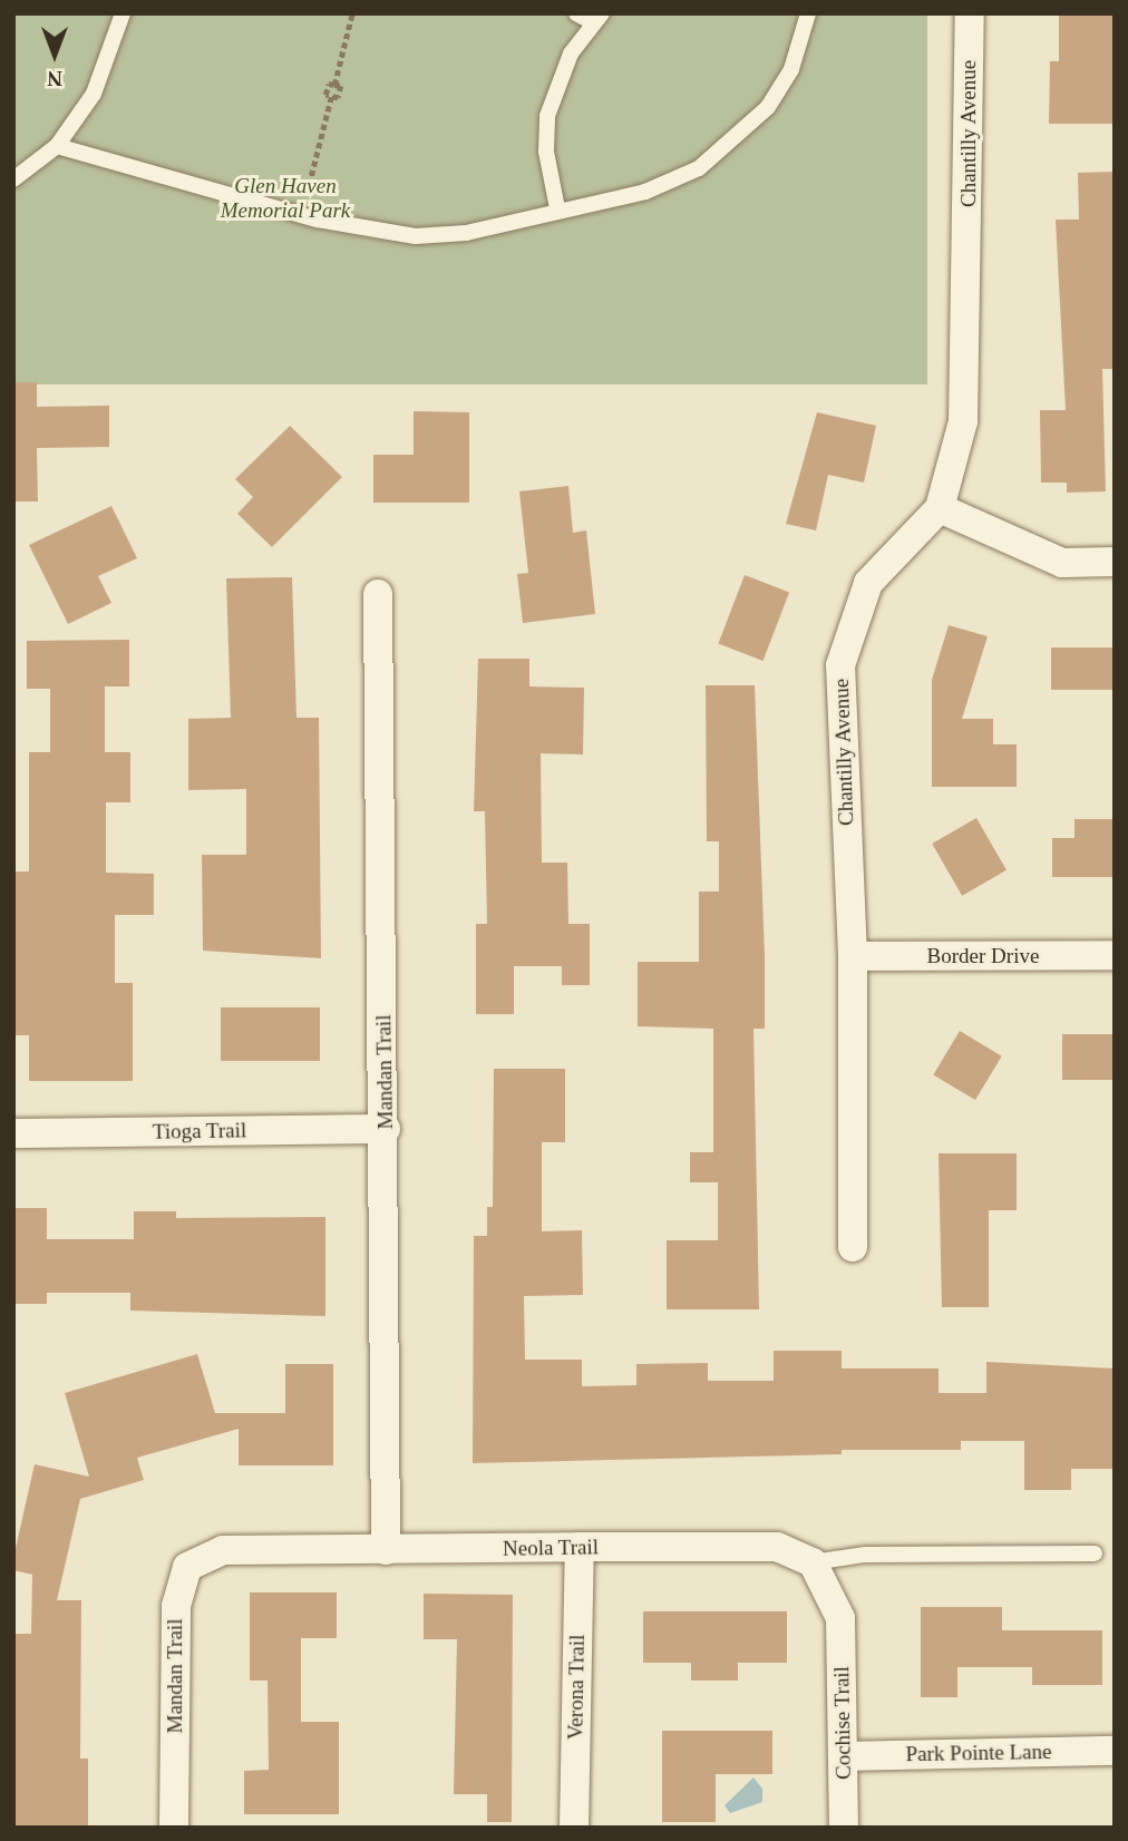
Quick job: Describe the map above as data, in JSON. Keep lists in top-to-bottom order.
{
  "streets": {
    "street": [
      "Chantilly Avenue",
      "Border Drive",
      "Mandan Trail",
      "Tioga Trail",
      "Neola Trail",
      "Verona Trail",
      "Cochise Trail",
      "Park Pointe Lane"
    ]
  },
  "crossings": [
    ["Chantilly Avenue", "Border Drive"],
    ["Mandan Trail", "Tioga Trail"],
    ["Mandan Trail", "Neola Trail"],
    ["Neola Trail", "Verona Trail"],
    ["Neola Trail", "Cochise Trail"],
    ["Cochise Trail", "Park Pointe Lane"]
  ],
  "parks": ["Glen Haven Memorial Park"],
  "north": "bottom"
}
